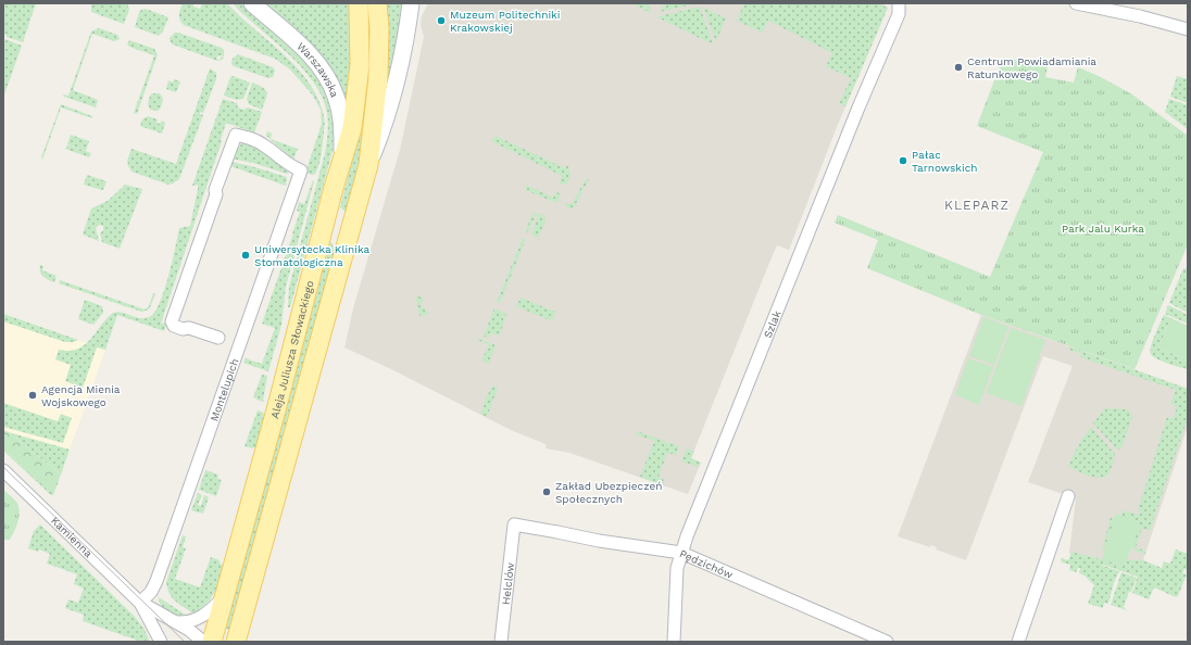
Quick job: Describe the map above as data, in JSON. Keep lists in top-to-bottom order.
{
  "streets": {
    "main road": ["Aleja Juliusza Słowackiego"],
    "street": [
      "Warszawska",
      "Szlak",
      "Montelupich",
      "Kamienna",
      "Pędzichów",
      "Helclów"
    ]
  },
  "crossings": [
    ["Warszawska", "Aleja Juliusza Słowackiego"],
    ["Szlak", "Pędzichów"],
    ["Montelupich", "Kamienna"],
    ["Pędzichów", "Helclów"]
  ],
  "districts": ["KLEPARZ"],
  "parks": ["Park Jalu Kurka"],
  "places": [
    "Muzeum Politechniki Krakowskiej",
    "Centrum Powiadamiania Ratunkowego",
    "Pałac Tarnowskich",
    "Uniwersytecka Klinika Stomatologiczna",
    "Agencja Mienia Wojskowego",
    "Zakład Ubezpieczeń Społecznych"
  ]
}
